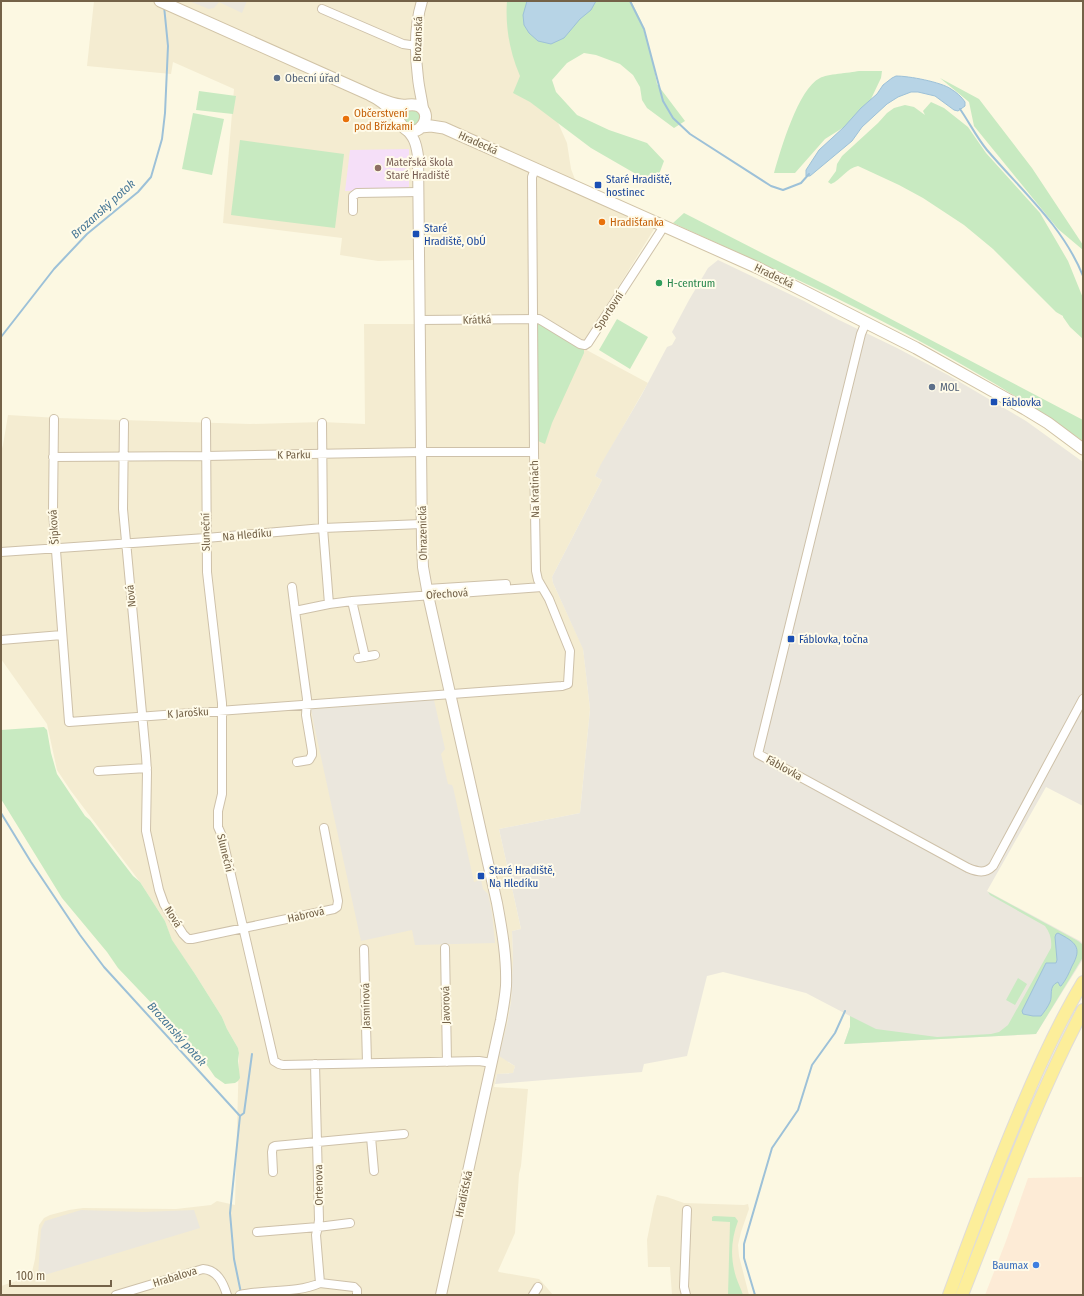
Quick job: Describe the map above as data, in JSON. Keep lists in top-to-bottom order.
{
  "streets": {
    "main road": ["Hradecká"],
    "street": [
      "Brozanská",
      "Sportovní",
      "Krátká",
      "K Parku",
      "Na Kratinách",
      "Šípková",
      "Sluneční",
      "Ohrazenická",
      "Na Hledíku",
      "Ořechová",
      "Nová",
      "K Jarošku",
      "Fáblovka",
      "Habrová",
      "Javorová",
      "Jasmínová",
      "Ortenova",
      "Hradišťská",
      "Hrabalova"
    ]
  },
  "crossings": [
    ["Brozanská", "Hradecká"],
    ["Brozanská", "Ohrazenická"],
    ["Hradecká", "Sportovní"],
    ["Hradecká", "Na Kratinách"],
    ["Hradecká", "Ohrazenická"],
    ["Hradecká", "Fáblovka"],
    ["Sportovní", "Krátká"],
    ["Sportovní", "Na Kratinách"],
    ["Krátká", "Na Kratinách"],
    ["Krátká", "Ohrazenická"],
    ["K Parku", "Na Kratinách"],
    ["K Parku", "Šípková"],
    ["K Parku", "Sluneční"],
    ["K Parku", "Ohrazenická"],
    ["K Parku", "Nová"],
    ["Na Kratinách", "Ohrazenická"],
    ["Na Kratinách", "Ořechová"],
    ["Na Kratinách", "K Jarošku"],
    ["Šípková", "Na Hledíku"],
    ["Šípková", "K Jarošku"],
    ["Sluneční", "Ohrazenická"],
    ["Sluneční", "Na Hledíku"],
    ["Sluneční", "Nová"],
    ["Sluneční", "K Jarošku"],
    ["Sluneční", "Habrová"],
    ["Sluneční", "Javorová"],
    ["Sluneční", "Jasmínová"],
    ["Sluneční", "Ortenova"],
    ["Sluneční", "Hradišťská"],
    ["Ohrazenická", "Na Hledíku"],
    ["Ohrazenická", "Ořechová"],
    ["Ohrazenická", "K Jarošku"],
    ["Ohrazenická", "Hradišťská"],
    ["Na Hledíku", "Nová"],
    ["Nová", "K Jarošku"],
    ["Nová", "Habrová"]
  ],
  "water": ["Brozanský potok"],
  "places": {
    "other": [
      "Obecní úřad",
      "Občerstvení pod Břízkami",
      "Mateřská škola Staré Hradiště",
      "Hradišťanka",
      "H-centrum",
      "MOL",
      "Baumax"
    ],
    "transit": [
      "Staré Hradiště, hostinec",
      "Staré Hradiště, ObÚ",
      "Fáblovka",
      "Fáblovka, točna",
      "Staré Hradiště, Na Hledíku"
    ]
  },
  "scale_bar": "100 m"
}
